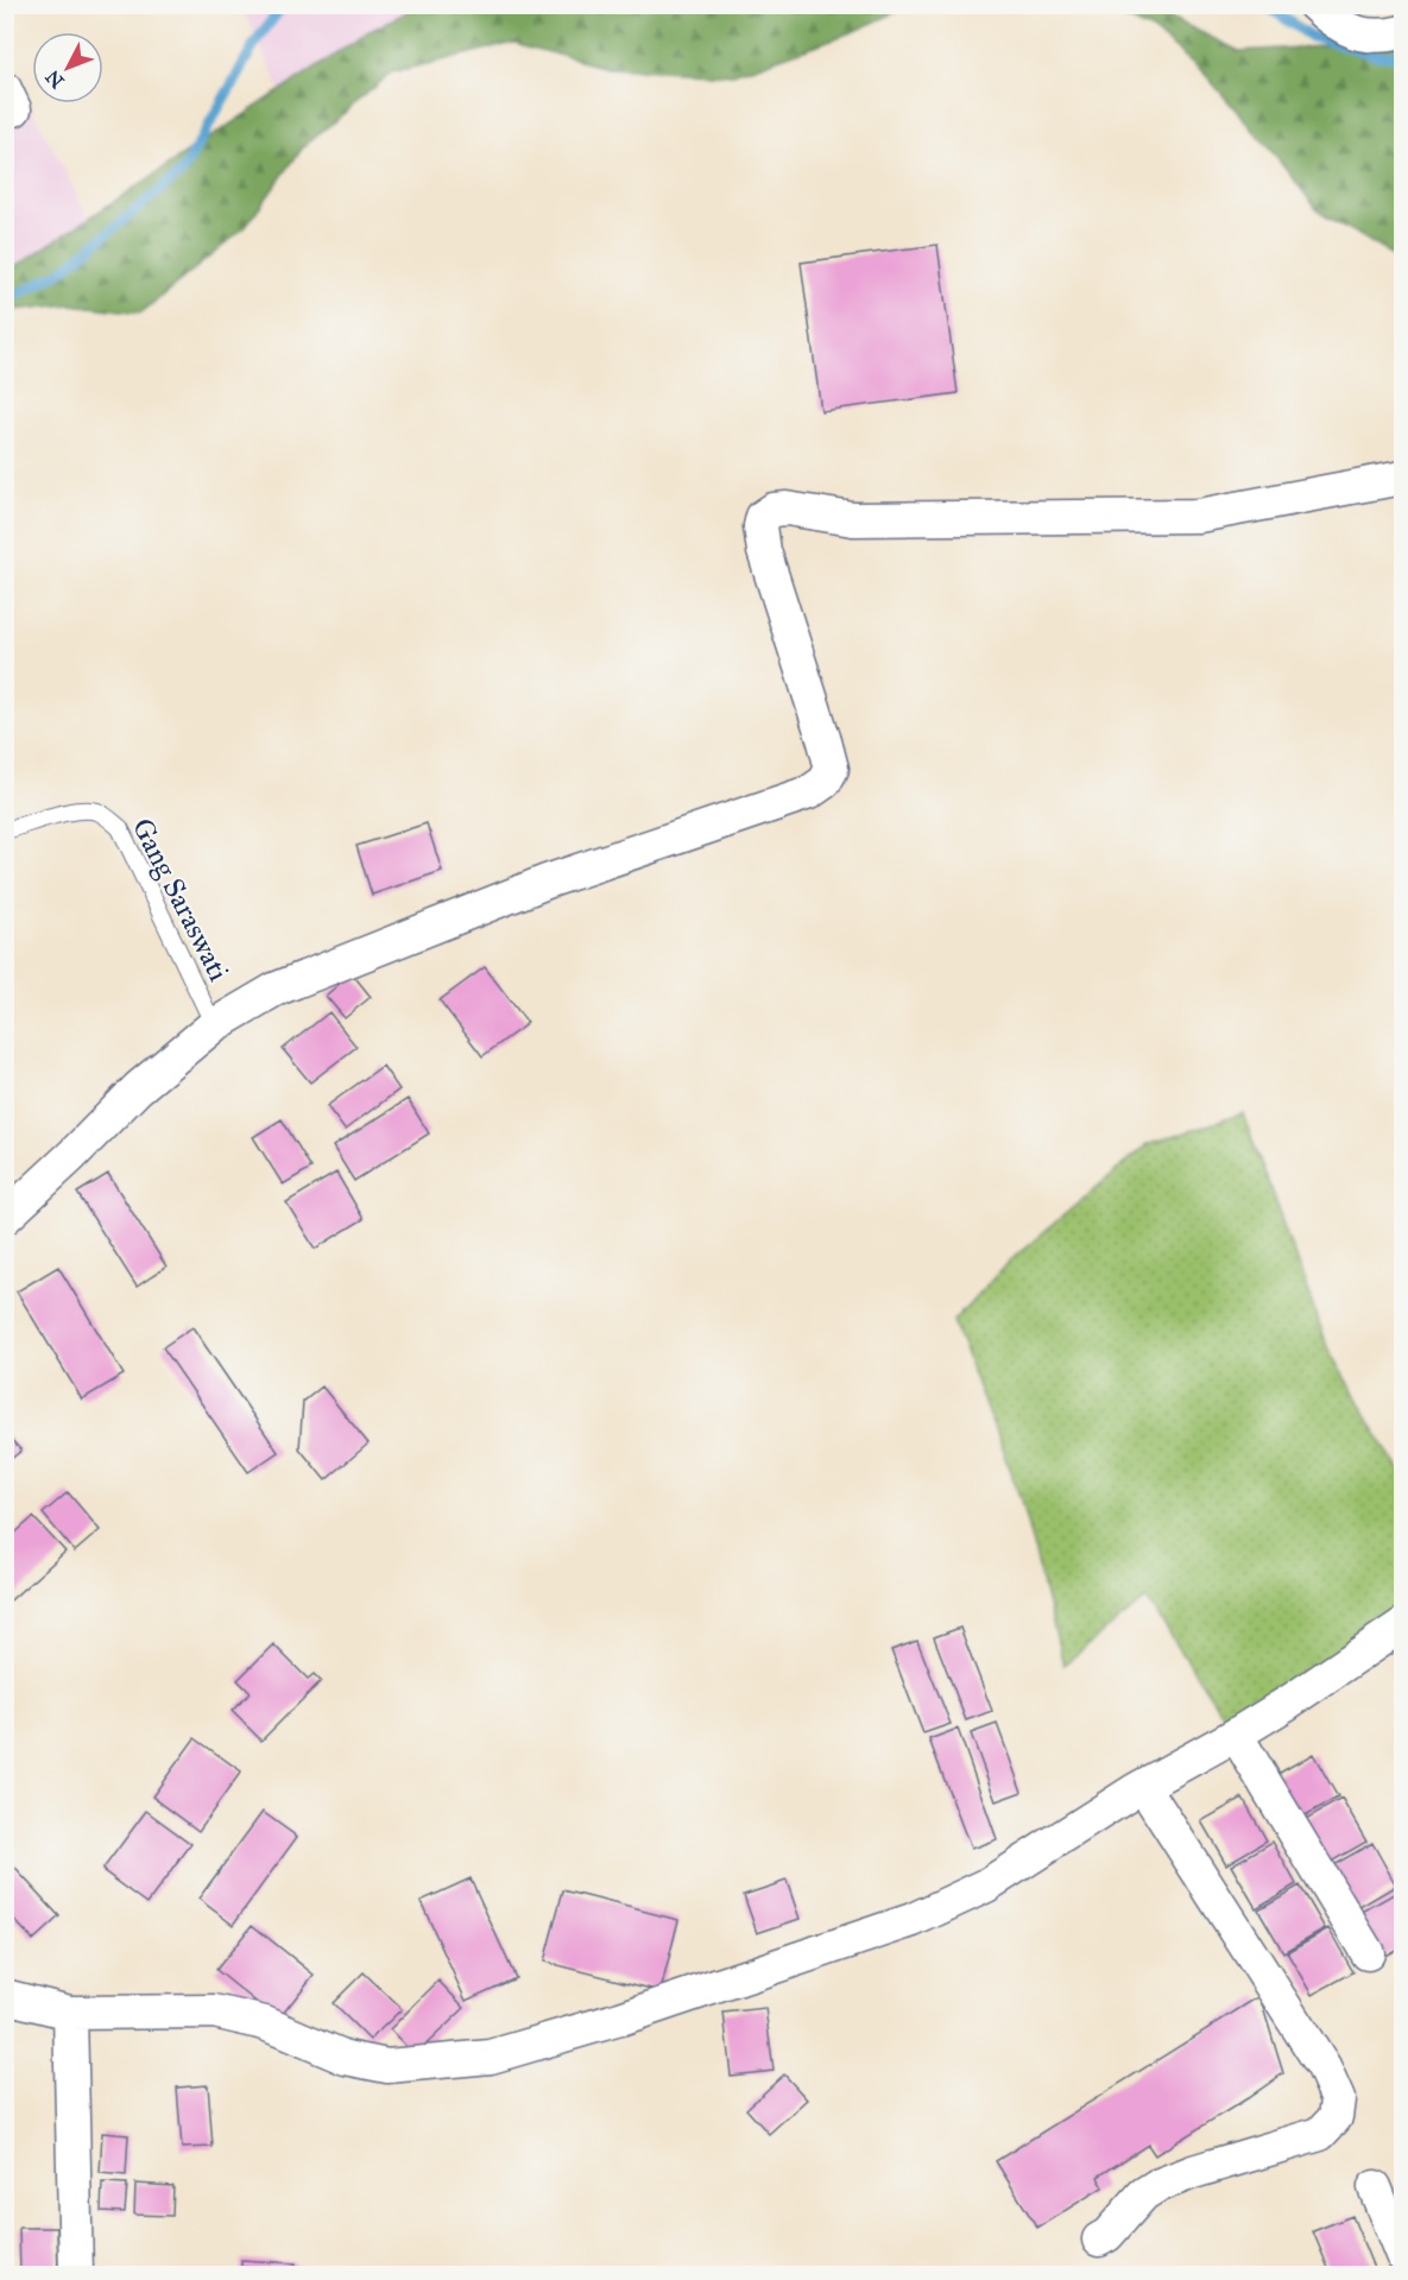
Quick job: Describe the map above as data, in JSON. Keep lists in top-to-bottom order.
{
  "streets": {
    "lane": ["Gang Saraswati"]
  },
  "north": "bottom left"
}
